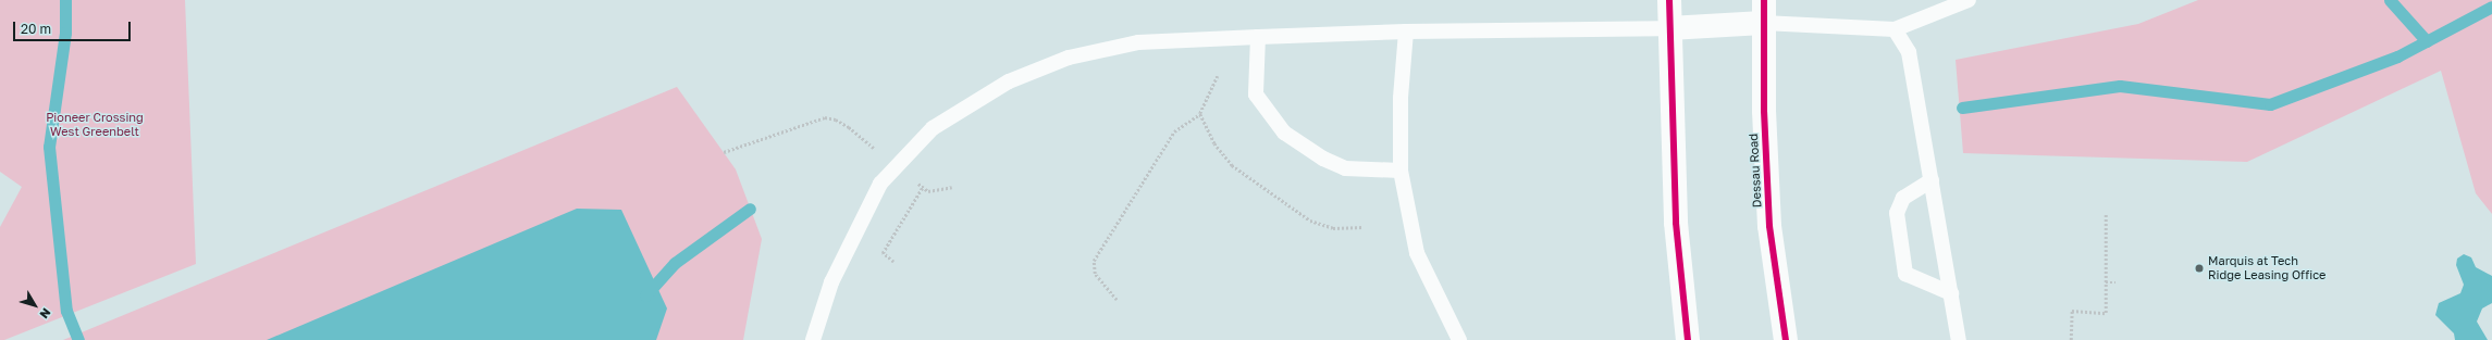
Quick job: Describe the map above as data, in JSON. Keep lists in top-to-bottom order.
{
  "streets": {
    "main road": ["Dessau Road"]
  },
  "parks": ["Pioneer Crossing West Greenbelt"],
  "places": ["Marquis at Tech Ridge Leasing Office"],
  "scale_bar": "20 m",
  "north": "bottom right"
}
